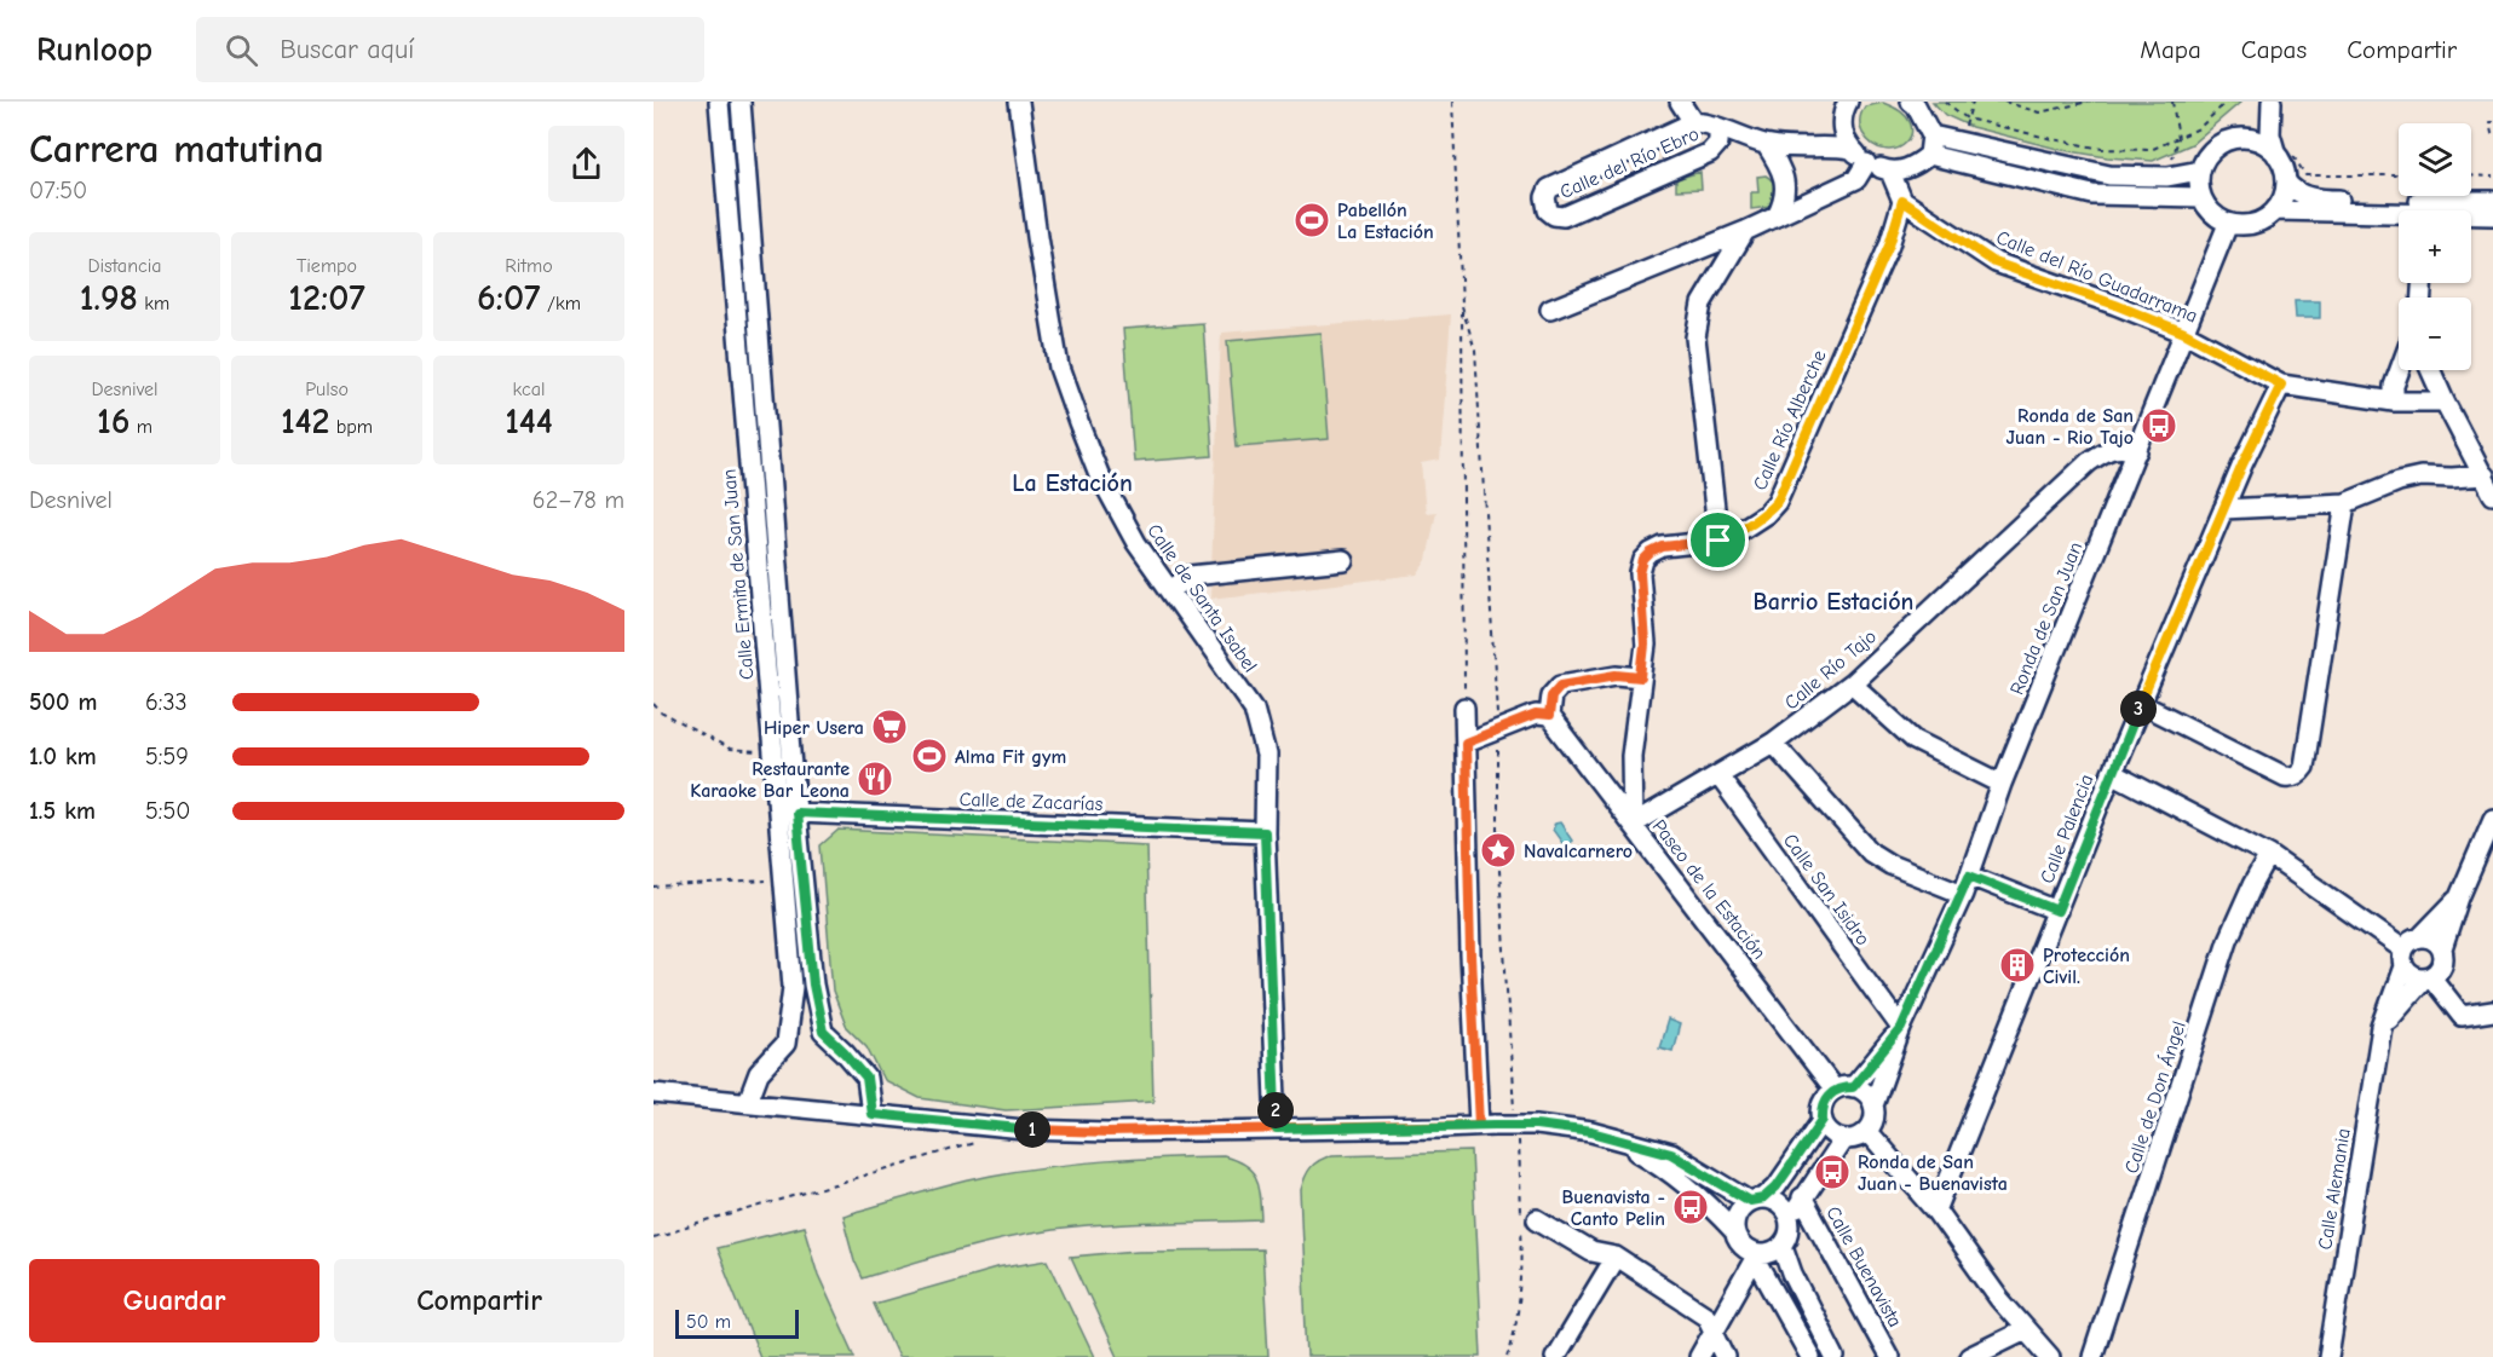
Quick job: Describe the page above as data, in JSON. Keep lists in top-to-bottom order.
{
  "streets": {
    "street": [
      "Calle del Río Ebro",
      "Calle del Río Guadarrama",
      "Calle Río Alberche",
      "Calle Ermita de San Juan",
      "Calle de Santa Isabel",
      "Ronda de San Juan",
      "Calle Río Tajo",
      "Calle de Zacarías",
      "Calle Palencia",
      "Paseo de la Estación",
      "Calle San Isidro",
      "Calle de Don Ángel",
      "Calle Alemania",
      "Calle Buenavista"
    ]
  },
  "crossings": [
    ["Calle del Río Guadarrama", "Calle Río Alberche"],
    ["Calle del Río Guadarrama", "Ronda de San Juan"],
    ["Calle del Río Guadarrama", "Calle Palencia"],
    ["Calle Río Alberche", "Calle Río Tajo"],
    ["Calle Río Alberche", "Paseo de la Estación"],
    ["Calle Ermita de San Juan", "Calle de Zacarías"],
    ["Calle de Santa Isabel", "Calle de Zacarías"],
    ["Ronda de San Juan", "Calle Río Tajo"],
    ["Ronda de San Juan", "Paseo de la Estación"],
    ["Ronda de San Juan", "Calle San Isidro"],
    ["Calle Río Tajo", "Paseo de la Estación"],
    ["Calle Río Tajo", "Calle San Isidro"]
  ],
  "districts": ["La Estación", "Barrio Estación"],
  "places": {
    "sports": ["Pabellón La Estación", "Alma Fit gym"],
    "bus stop": ["Ronda de San Juan - Rio Tajo", "Ronda de San Juan - Buenavista", "Buenavista - Canto Pelin"],
    "supermarket": ["Hiper Usera"],
    "restaurant": ["Restaurante Karaoke Bar Leona"],
    "place": ["Navalcarnero"],
    "building": ["Protección Civil."]
  },
  "scale_bar": "50 m",
  "page": {
    "header": "Runloop",
    "search": "Buscar aquí",
    "nav": ["Mapa", "Capas", "Compartir"],
    "heading": ["Carrera matutina", "07:50"],
    "map_buttons": ["+", "−"],
    "stats": [
      ["Distancia", "1.98 km"],
      ["Tiempo", "12:07"],
      ["Ritmo", "6:07 /km"],
      ["Desnivel", "16 m"],
      ["Pulso", "142 bpm"],
      ["kcal", "144"]
    ],
    "chart": ["Desnivel", "62–78 m"],
    "list": [
      {
        "name": "500 m",
        "note": "6:33"
      },
      {
        "name": "1.0 km",
        "note": "5:59"
      },
      {
        "name": "1.5 km",
        "note": "5:50"
      }
    ],
    "pins": ["3", "2", "1"],
    "buttons": ["Guardar", "Compartir"],
    "scale": "50 m"
  }
}
